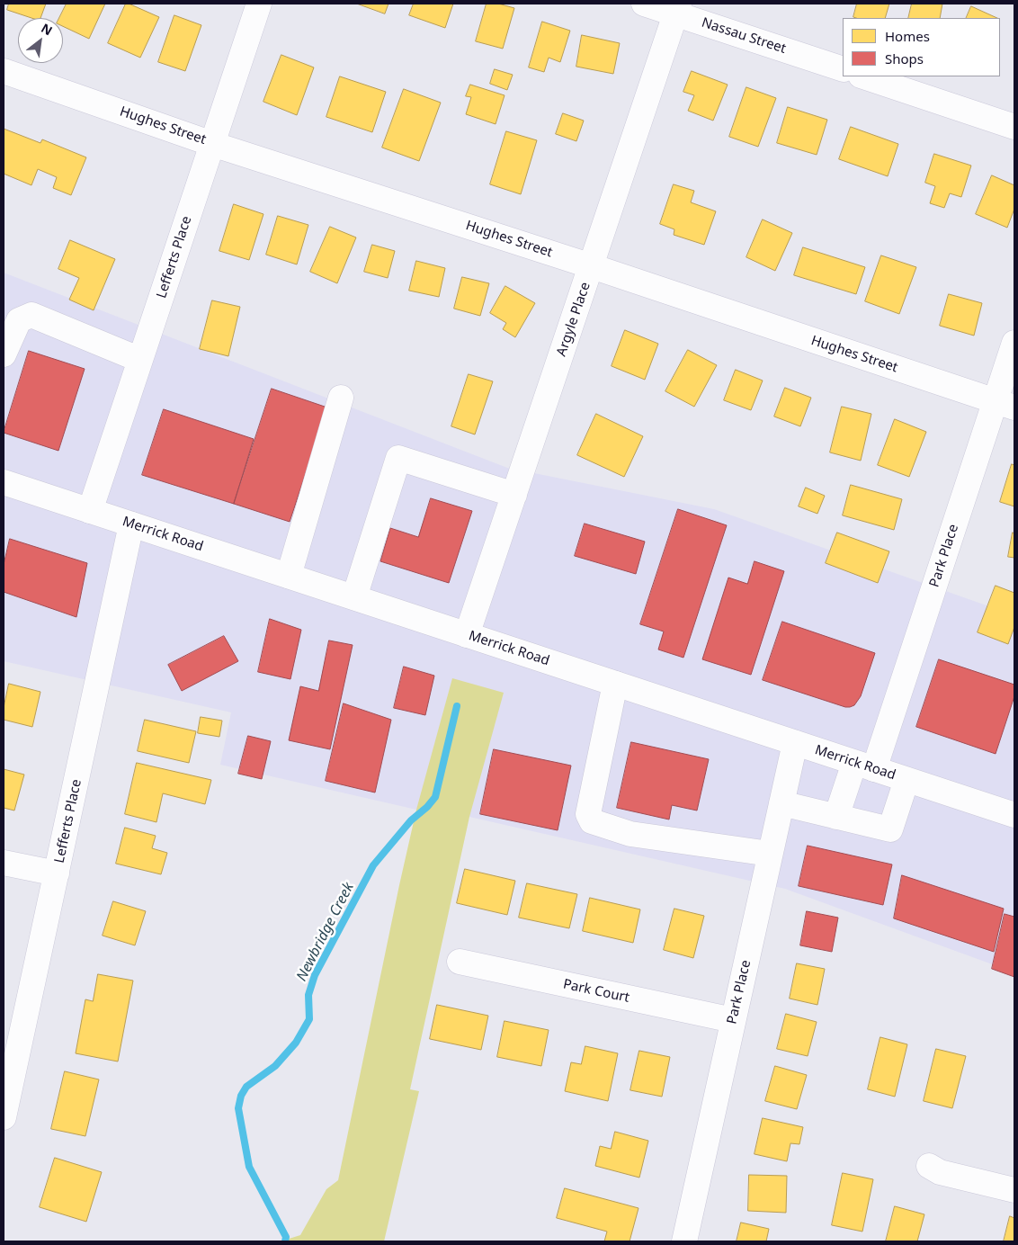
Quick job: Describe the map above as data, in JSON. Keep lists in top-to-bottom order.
{
  "streets": {
    "street": [
      "Nassau Street",
      "Hughes Street",
      "Lefferts Place",
      "Argyle Place",
      "Merrick Road",
      "Park Place",
      "Park Court"
    ]
  },
  "crossings": [
    ["Nassau Street", "Argyle Place"],
    ["Hughes Street", "Lefferts Place"],
    ["Hughes Street", "Argyle Place"],
    ["Hughes Street", "Park Place"],
    ["Lefferts Place", "Merrick Road"],
    ["Argyle Place", "Merrick Road"],
    ["Merrick Road", "Park Place"],
    ["Park Place", "Park Court"]
  ],
  "water": ["Newbridge Creek"],
  "legend": ["Homes", "Shops"],
  "north": "top right"
}
